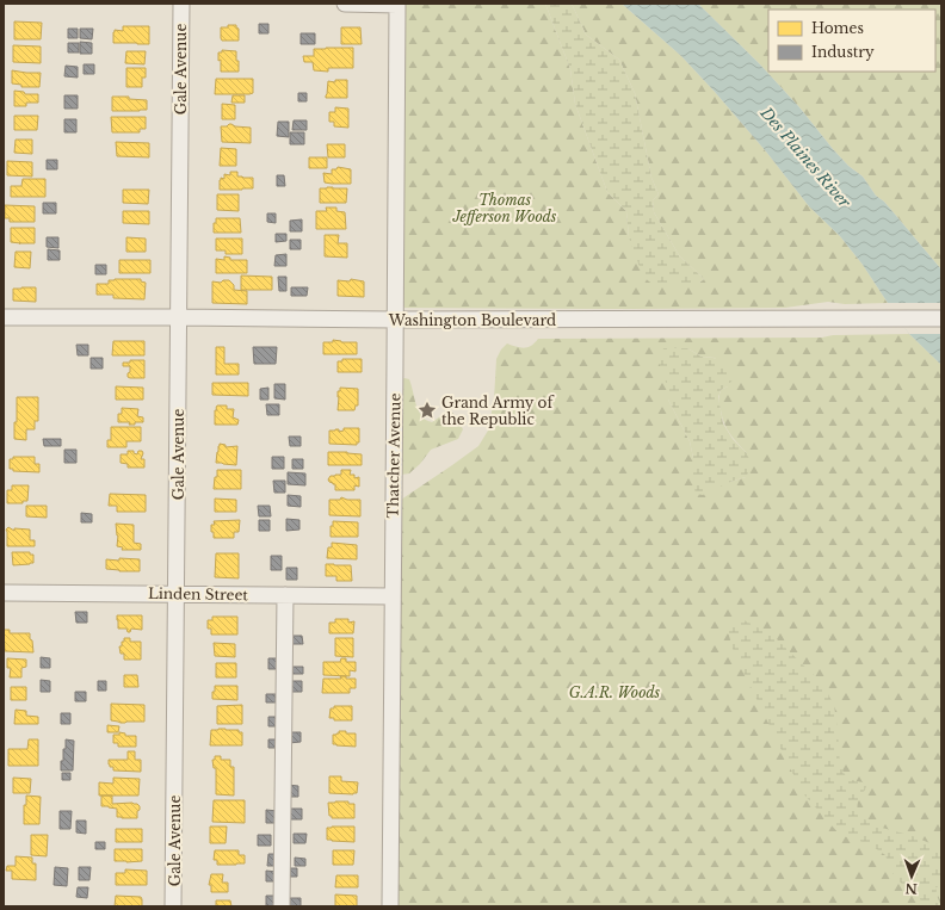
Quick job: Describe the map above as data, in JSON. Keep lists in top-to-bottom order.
{
  "streets": {
    "street": [
      "Gale Avenue",
      "Washington Boulevard",
      "Thatcher Avenue",
      "Linden Street"
    ]
  },
  "crossings": [
    ["Gale Avenue", "Washington Boulevard"],
    ["Gale Avenue", "Linden Street"],
    ["Washington Boulevard", "Thatcher Avenue"],
    ["Thatcher Avenue", "Linden Street"]
  ],
  "water": ["Des Plaines River"],
  "parks": ["Thomas Jefferson Woods", "G.A.R. Woods"],
  "places": {
    "place": ["Grand Army of the Republic"]
  },
  "legend": ["Homes", "Industry"],
  "north": "bottom"
}
